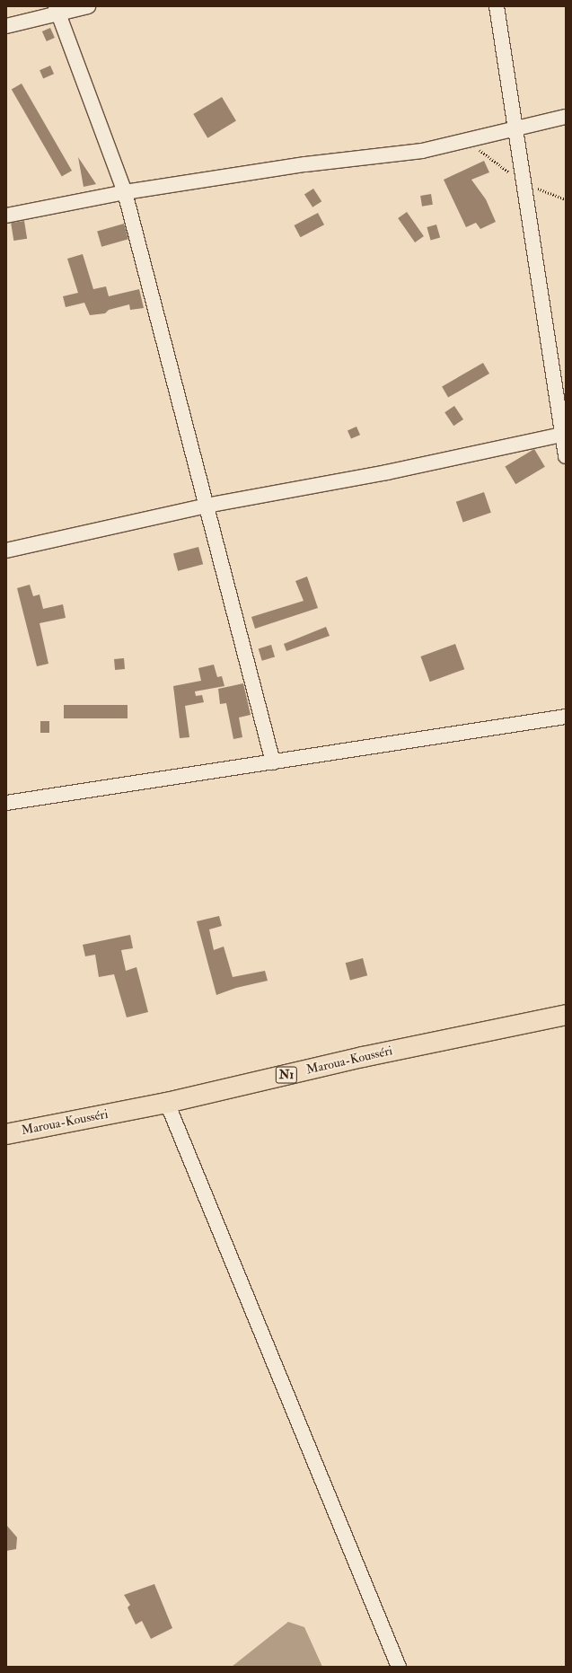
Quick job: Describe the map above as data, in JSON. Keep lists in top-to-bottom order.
{
  "streets": {
    "highway": ["Maroua-Kousséri", "N1"]
  }
}
